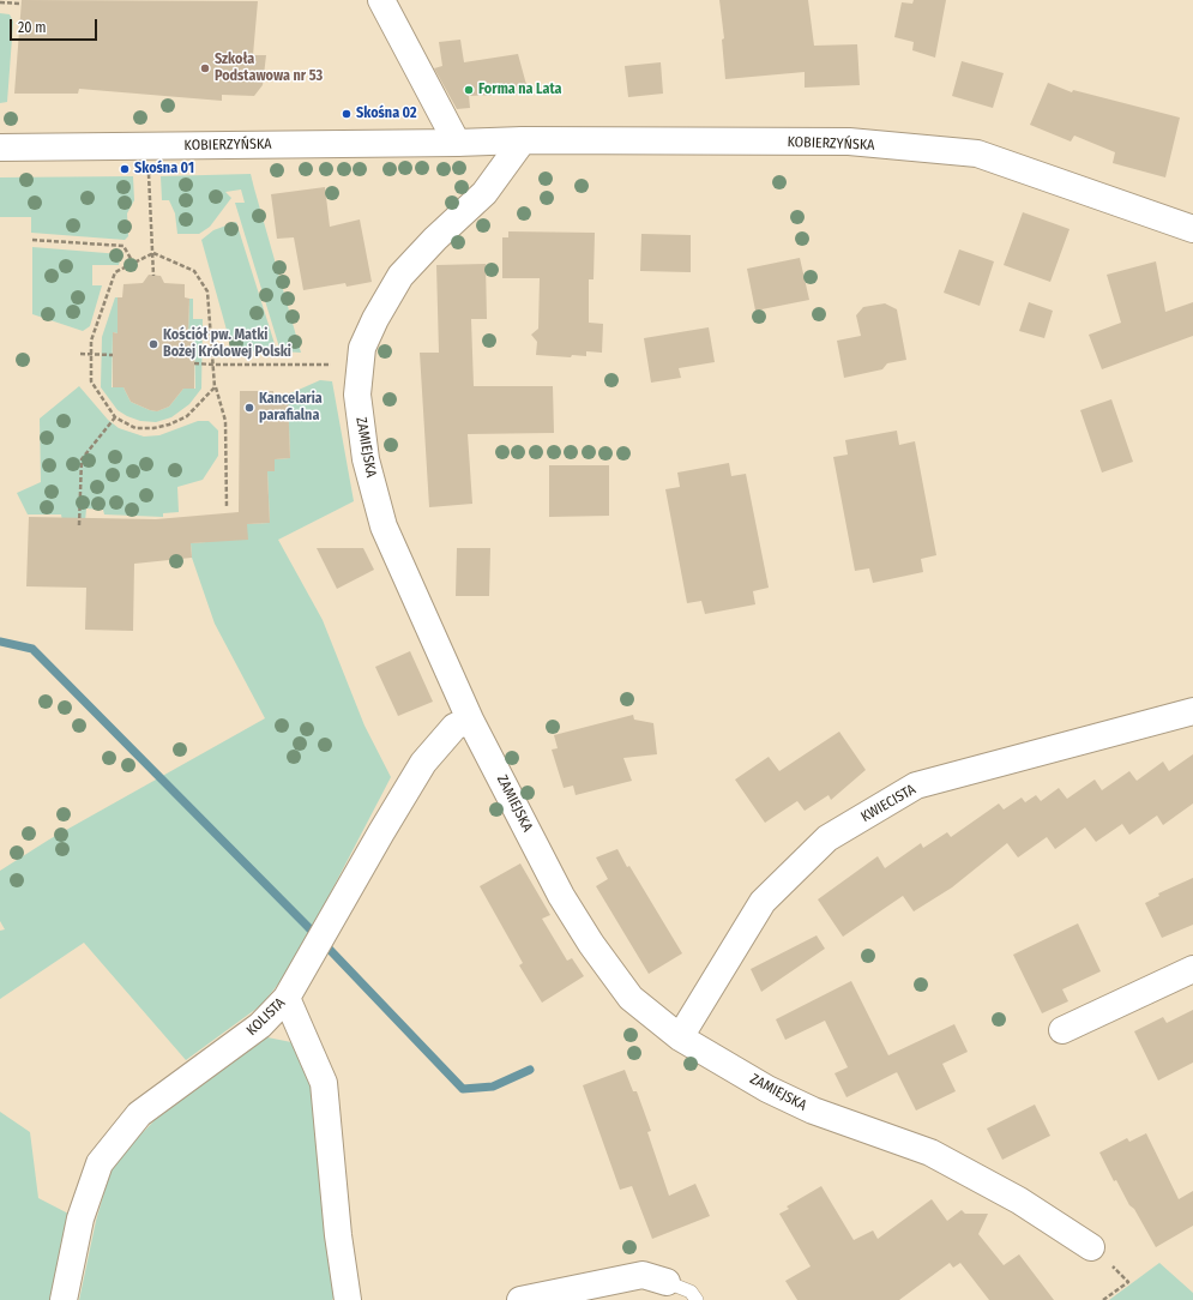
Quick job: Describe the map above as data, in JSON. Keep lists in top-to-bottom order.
{
  "streets": {
    "street": [
      "KOBIERZYŃSKA",
      "ZAMIEJSKA",
      "KWIECISTA",
      "KOLISTA"
    ]
  },
  "crossings": [
    ["KOBIERZYŃSKA", "ZAMIEJSKA"],
    ["ZAMIEJSKA", "KWIECISTA"],
    ["ZAMIEJSKA", "KOLISTA"]
  ],
  "places": [
    "Szkoła Podstawowa nr 53",
    "Forma na Lata",
    "Skośna 02",
    "Skośna 01",
    "Kościół pw. Matki Bożej Królowej Polski",
    "Kancelaria parafialna"
  ],
  "scale_bar": "20 m"
}
